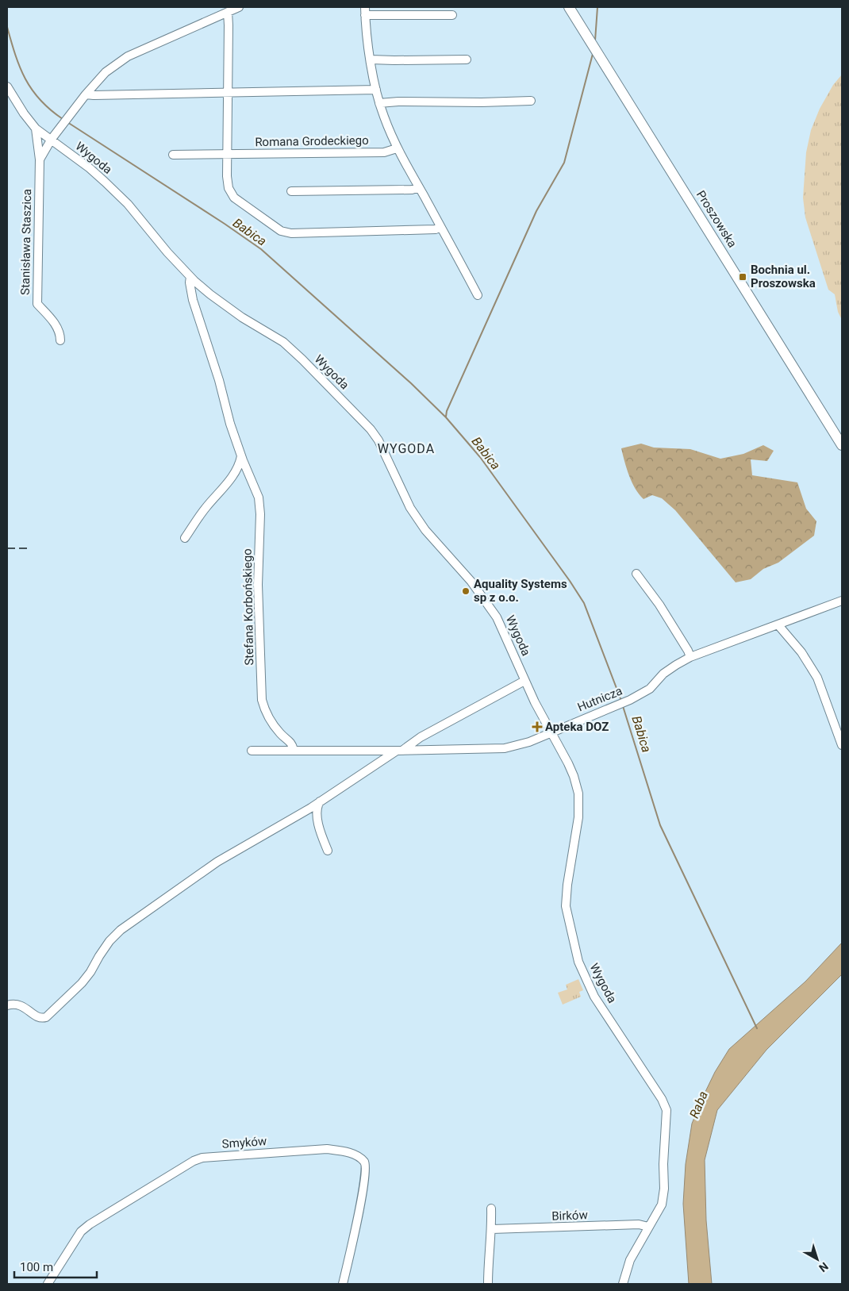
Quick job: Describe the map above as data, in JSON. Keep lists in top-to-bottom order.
{
  "streets": {
    "main road": ["Proszowska"],
    "street": [
      "Romana Grodeckiego",
      "Wygoda",
      "Stanisława Staszica",
      "Stefana Korbońskiego",
      "Hutnicza",
      "Smyków",
      "Birków"
    ]
  },
  "crossings": [
    ["Wygoda", "Stefana Korbońskiego"],
    ["Wygoda", "Hutnicza"],
    ["Wygoda", "Birków"],
    ["Stefana Korbońskiego", "Hutnicza"]
  ],
  "districts": ["WYGODA"],
  "water": ["Babica", "Raba"],
  "places": {
    "transit": ["Bochnia ul. Proszowska"],
    "other": ["Aquality Systems sp z o.o."],
    "health": ["Apteka DOZ"]
  },
  "scale_bar": "100 m",
  "north": "bottom right"
}
